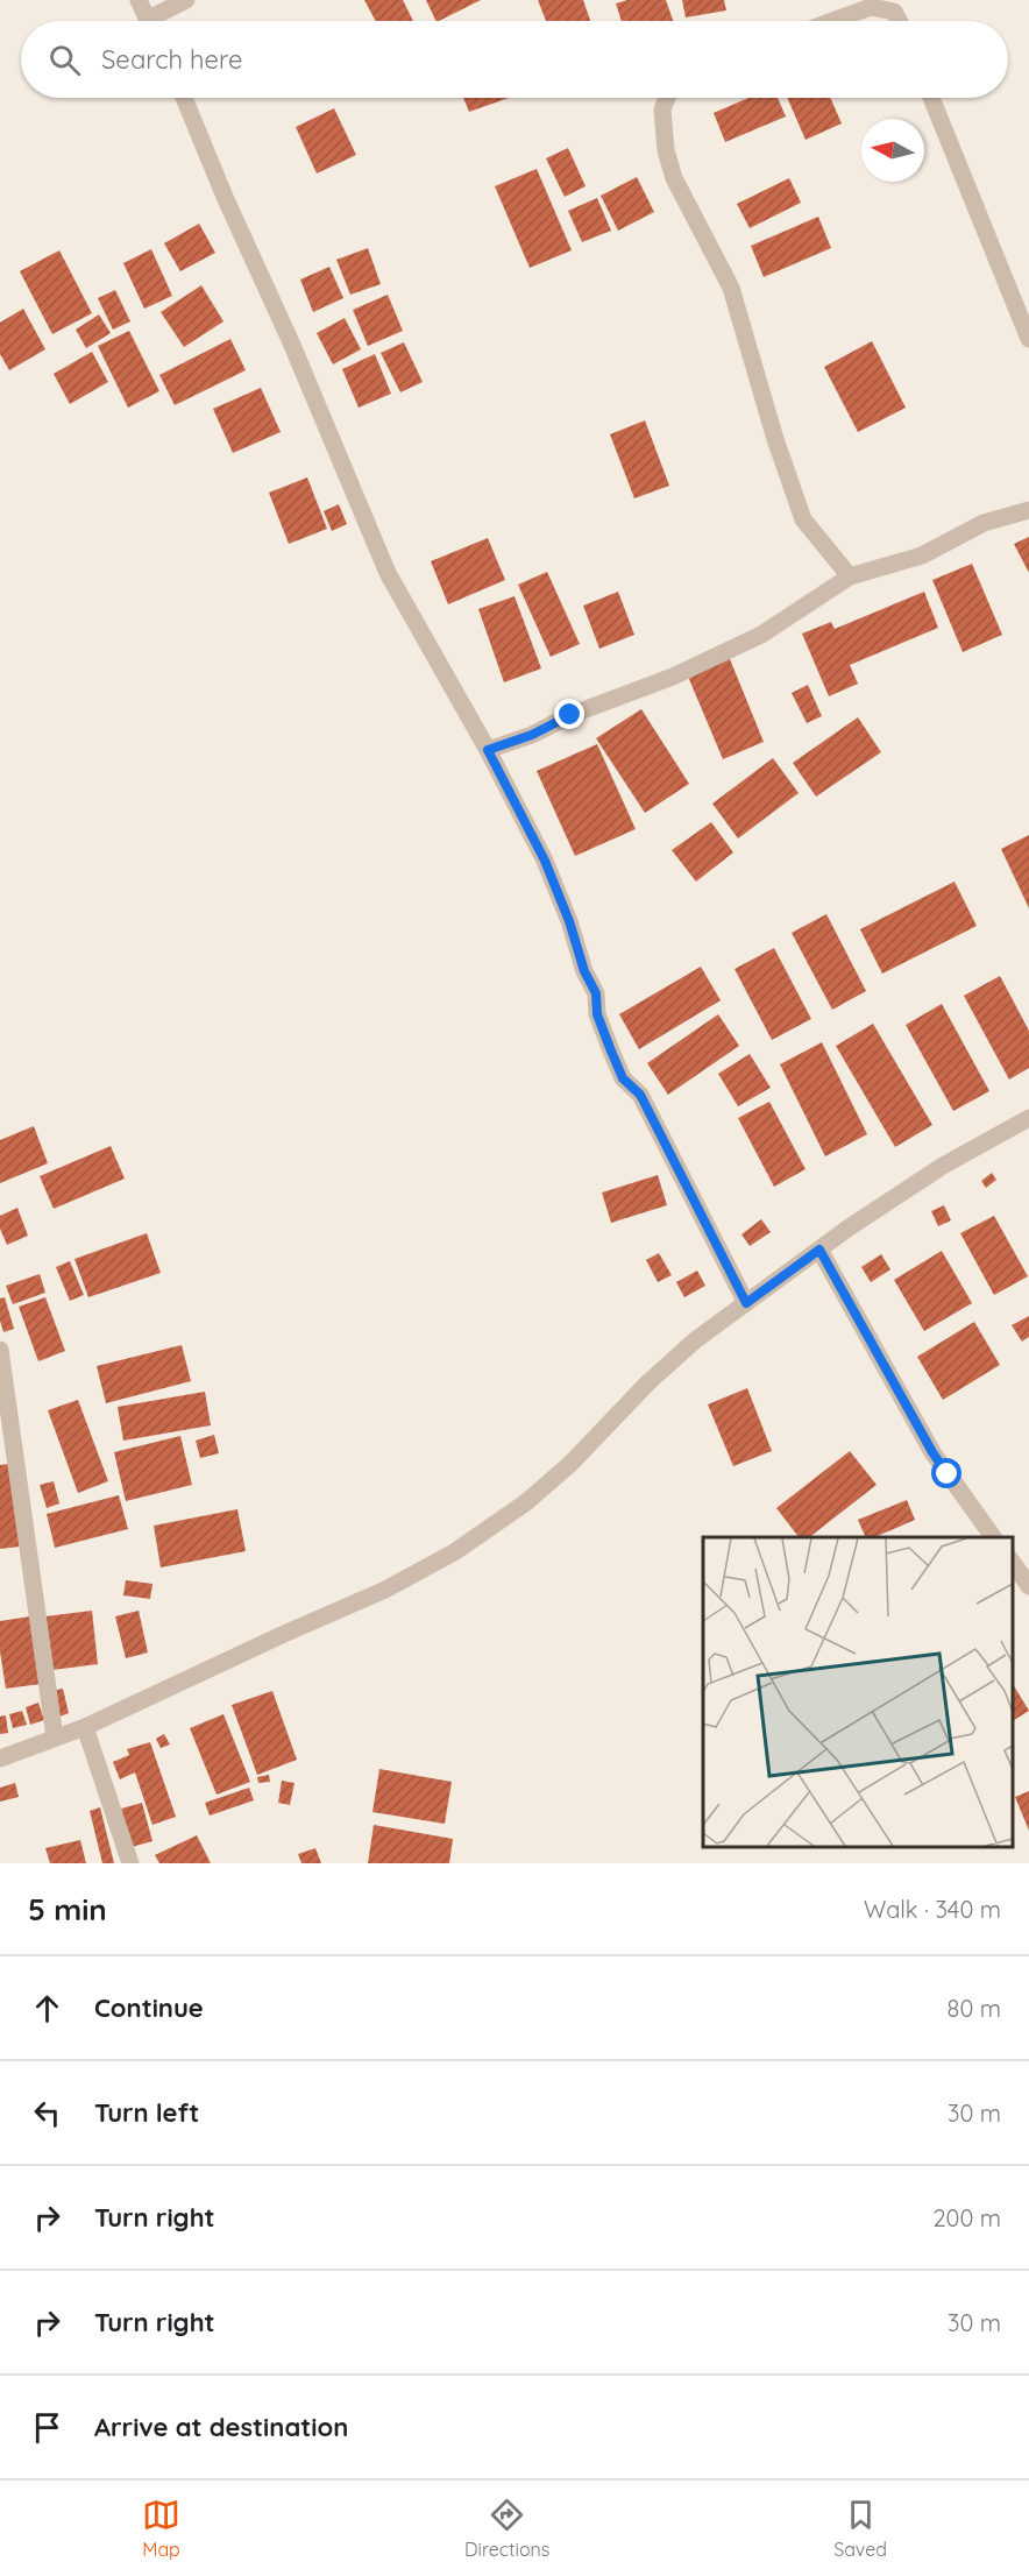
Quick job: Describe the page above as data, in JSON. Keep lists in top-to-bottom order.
{
  "north": "left",
  "page": {
    "search": "Search here",
    "heading": ["5 min", "Walk · 340 m"],
    "list": [
      ["Continue", "80 m"],
      ["Turn left", "30 m"],
      ["Turn right", "200 m"],
      ["Turn right", "30 m"],
      "Arrive at destination"
    ],
    "nav": ["Map", "Directions", "Saved"]
  }
}
